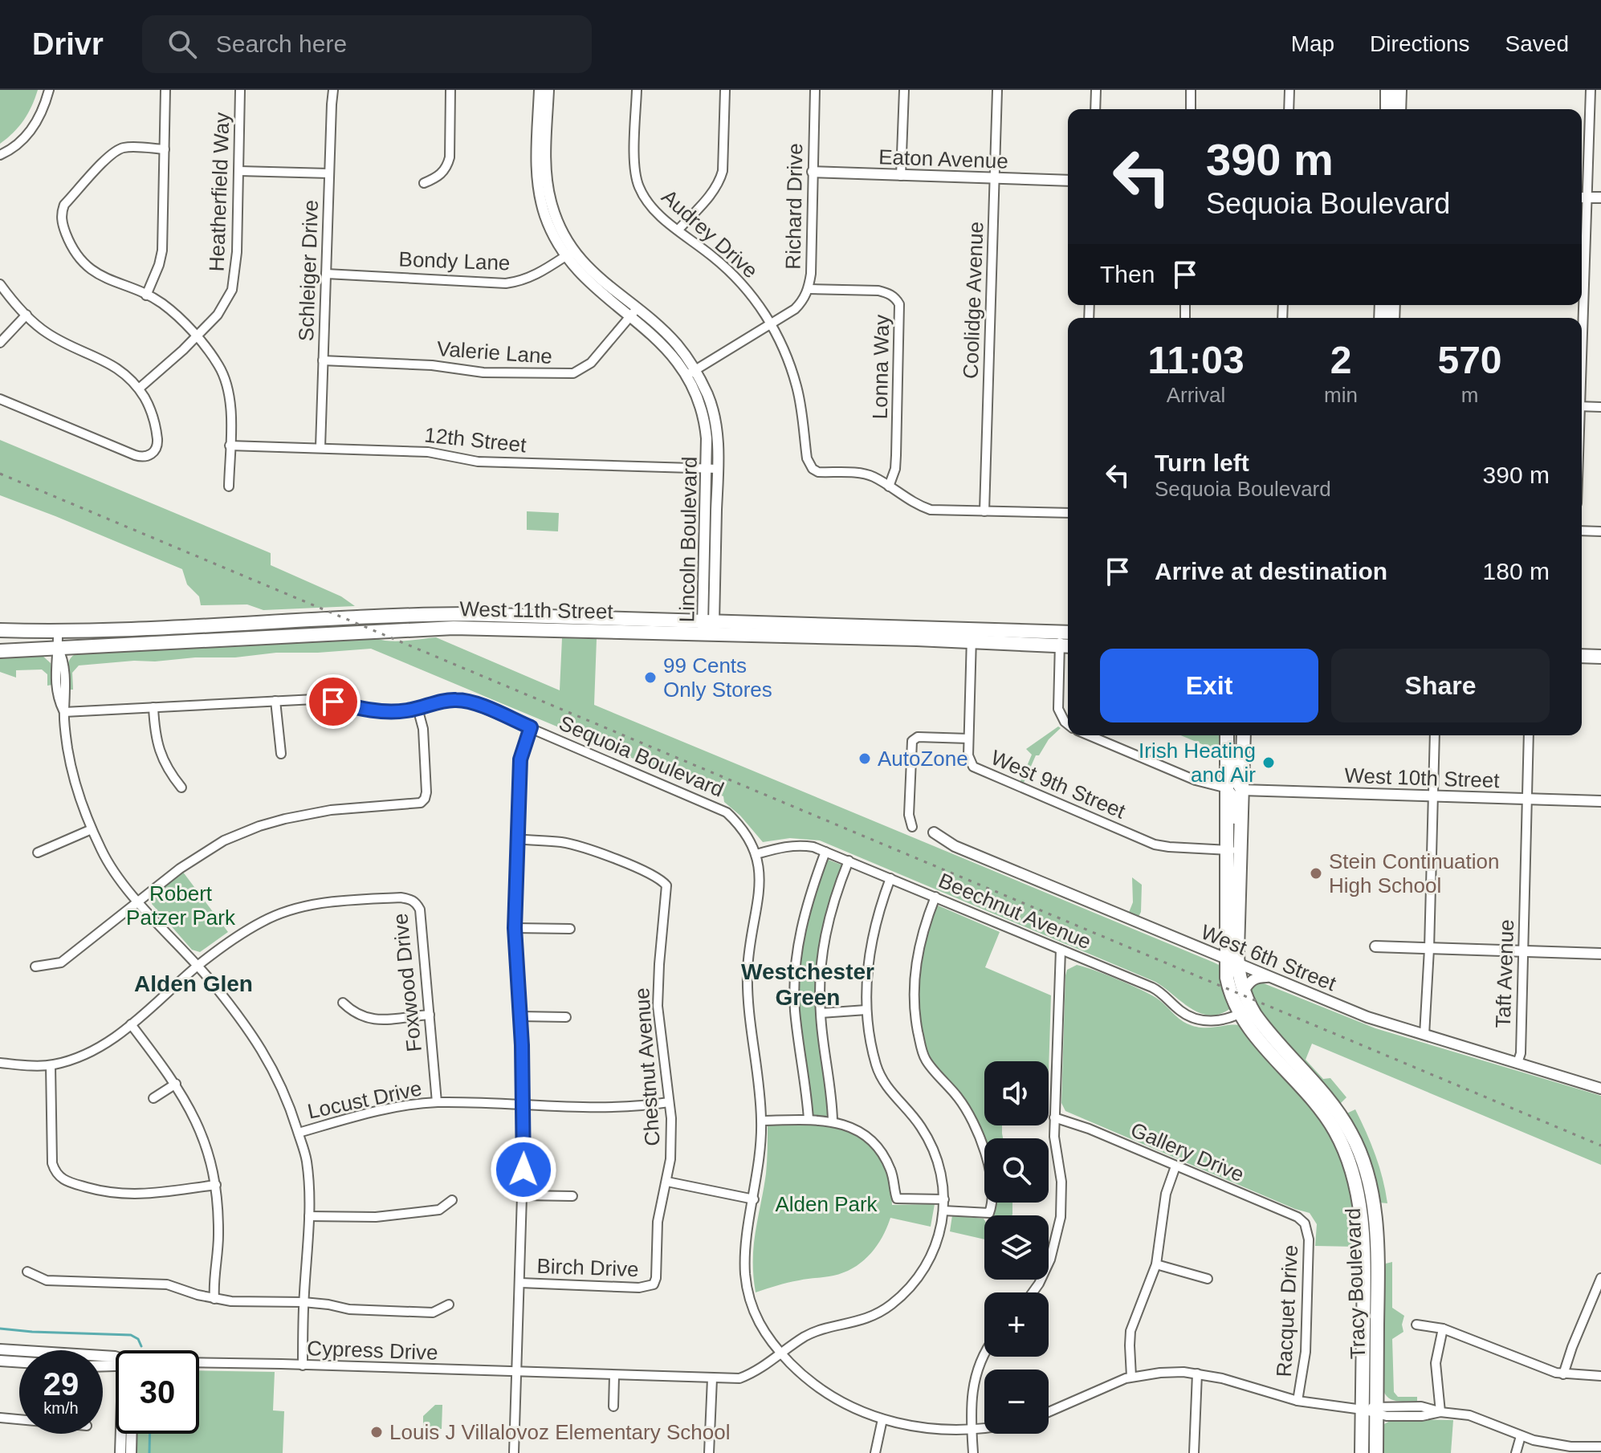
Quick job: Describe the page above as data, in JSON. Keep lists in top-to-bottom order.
{
  "streets": {
    "main road": ["West 11th Street", "Tracy Boulevard"],
    "street": [
      "Eaton Avenue",
      "Heatherfield Way",
      "Richard Drive",
      "Audrey Drive",
      "Bondy Lane",
      "Schleiger Drive",
      "Coolidge Avenue",
      "Valerie Lane",
      "Lonna Way",
      "12th Street",
      "Lincoln Boulevard",
      "Sequoia Boulevard",
      "West 10th Street",
      "West 9th Street",
      "Beechnut Avenue",
      "West 6th Street",
      "Taft Avenue",
      "Foxwood Drive",
      "Chestnut Avenue",
      "Locust Drive",
      "Gallery Drive",
      "Birch Drive",
      "Racquet Drive",
      "Cypress Drive"
    ]
  },
  "crossings": [
    ["Eaton Avenue", "Richard Drive"],
    ["Eaton Avenue", "Coolidge Avenue"],
    ["Richard Drive", "Audrey Drive"],
    ["Richard Drive", "Lonna Way"],
    ["Richard Drive", "Lincoln Boulevard"],
    ["Audrey Drive", "Lonna Way"],
    ["Bondy Lane", "Schleiger Drive"],
    ["Bondy Lane", "Lincoln Boulevard"],
    ["Schleiger Drive", "Valerie Lane"],
    ["Schleiger Drive", "12th Street"],
    ["Valerie Lane", "Lincoln Boulevard"],
    ["12th Street", "Lincoln Boulevard"],
    ["Lincoln Boulevard", "West 11th Street"],
    ["West 11th Street", "West 9th Street"],
    ["Sequoia Boulevard", "Beechnut Avenue"],
    ["Sequoia Boulevard", "Cypress Drive"],
    ["West 10th Street", "Taft Avenue"],
    ["West 10th Street", "Tracy Boulevard"],
    ["West 9th Street", "Tracy Boulevard"],
    ["Beechnut Avenue", "Tracy Boulevard"],
    ["Beechnut Avenue", "Cypress Drive"],
    ["West 6th Street", "Taft Avenue"],
    ["West 6th Street", "Tracy Boulevard"],
    ["Foxwood Drive", "Locust Drive"],
    ["Chestnut Avenue", "Locust Drive"],
    ["Chestnut Avenue", "Birch Drive"],
    ["Gallery Drive", "Racquet Drive"]
  ],
  "districts": ["Westchester Green", "Alden Glen"],
  "parks": ["Robert Patzer Park", "Alden Park"],
  "places": [
    "99 Cents Only Stores",
    "AutoZone",
    "Irish Heating and Air",
    "Stein Continuation High School",
    "Louis J Villalovoz Elementary School"
  ],
  "page": {
    "header": "Drivr",
    "search": "Search here",
    "nav": ["Map", "Directions", "Saved"],
    "turn": ["390 m", "Sequoia Boulevard"],
    "then": "Then",
    "eta": [
      "11:03",
      "Arrival",
      "2",
      "min",
      "570",
      "m"
    ],
    "list": [
      {
        "name": "Turn left",
        "note": "Sequoia Boulevard",
        "value": "390 m"
      },
      {
        "name": "Arrive at destination",
        "value": "180 m"
      }
    ],
    "buttons": ["Exit", "Share"],
    "map_buttons": ["+", "−"],
    "speed": "29 km/h",
    "limit": "30"
  }
}
